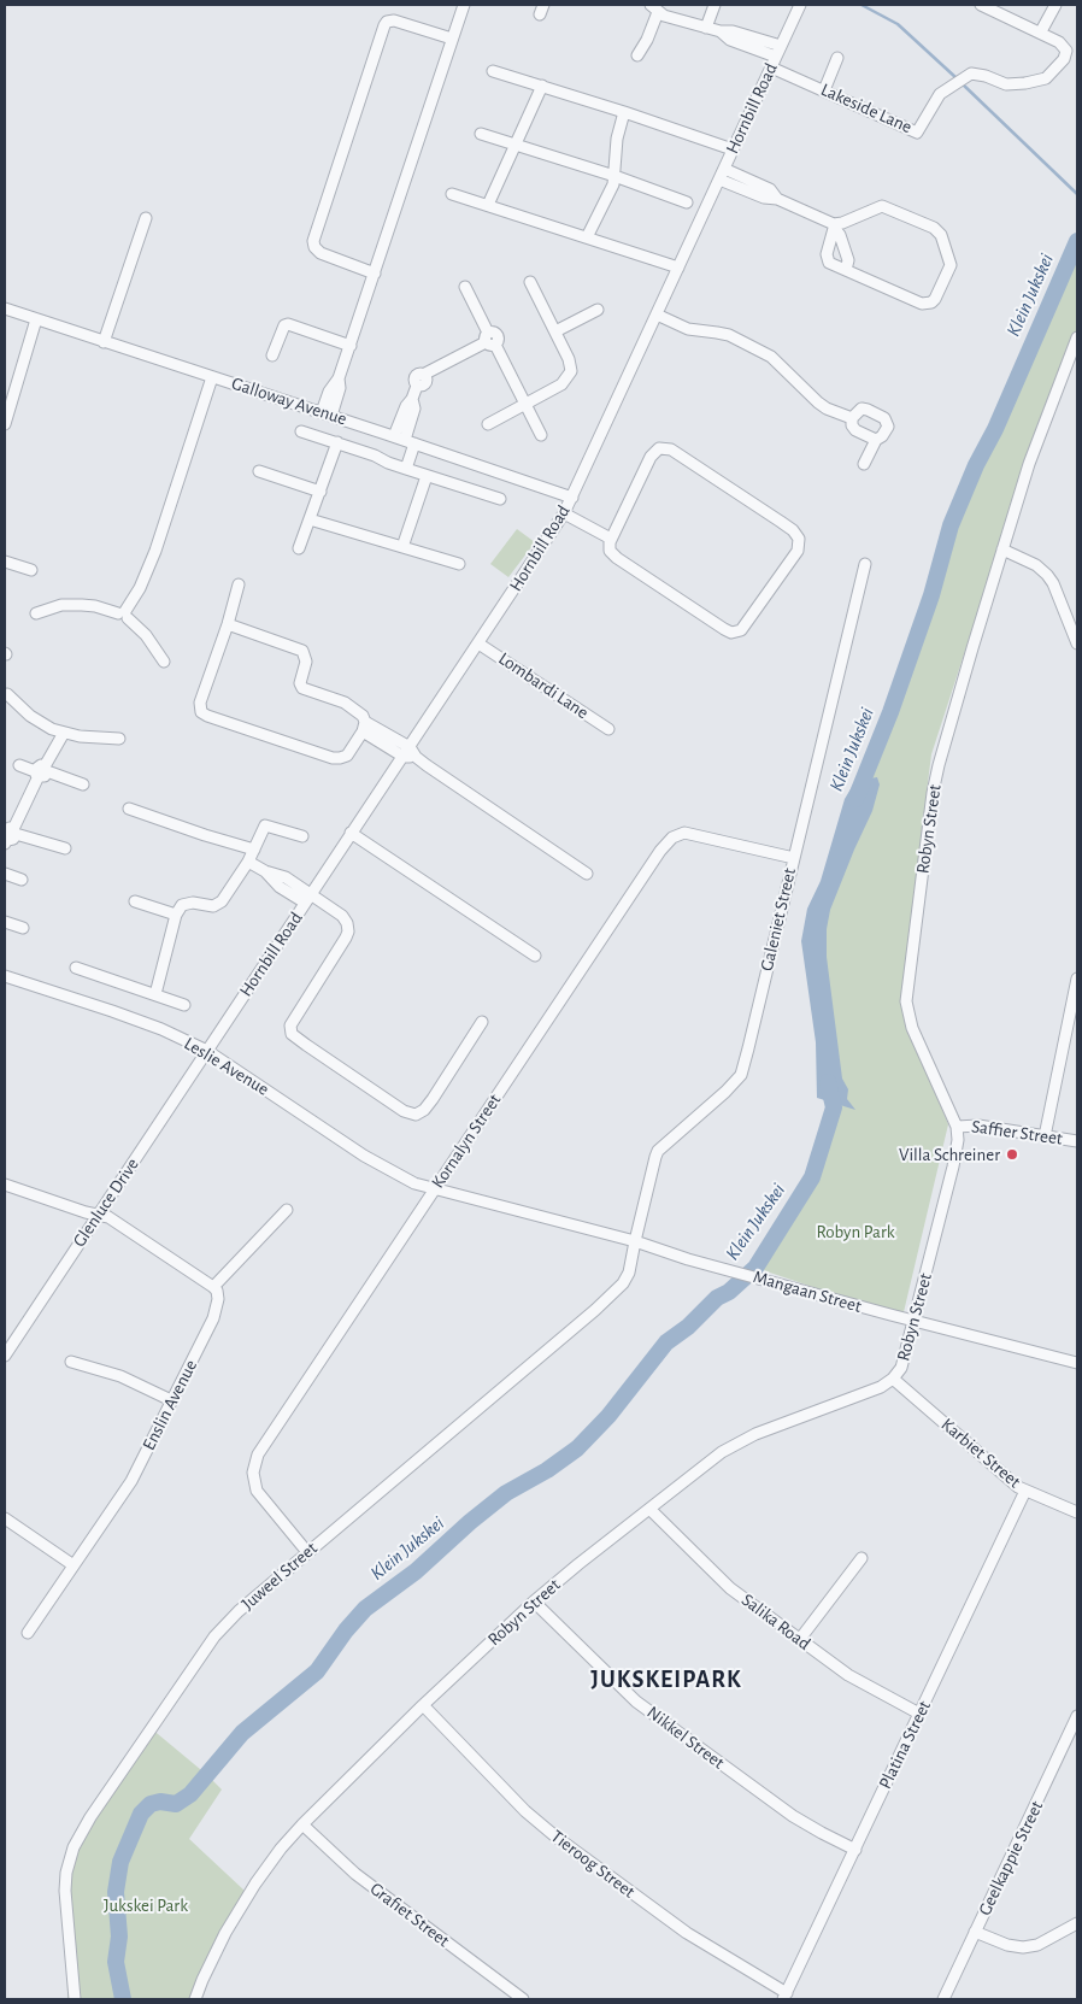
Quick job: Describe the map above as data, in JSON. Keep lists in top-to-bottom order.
{
  "streets": {
    "street": [
      "Hornbill Road",
      "Lakeside Lane",
      "Galloway Avenue",
      "Lombardi Lane",
      "Robyn Street",
      "Galeniet Street",
      "Leslie Avenue",
      "Saffier Street",
      "Kornalyn Street",
      "Glenluce Drive",
      "Mangaan Street",
      "Enslin Avenue",
      "Karbiet Street",
      "Juweel Street",
      "Salika Road",
      "Nikkel Street",
      "Platina Street",
      "Geelkappie Street",
      "Tieroog Street",
      "Grafiet Street"
    ]
  },
  "crossings": [
    ["Hornbill Road", "Lakeside Lane"],
    ["Hornbill Road", "Galloway Avenue"],
    ["Hornbill Road", "Lombardi Lane"],
    ["Hornbill Road", "Leslie Avenue"],
    ["Hornbill Road", "Glenluce Drive"],
    ["Robyn Street", "Saffier Street"],
    ["Robyn Street", "Mangaan Street"],
    ["Robyn Street", "Karbiet Street"],
    ["Robyn Street", "Salika Road"],
    ["Robyn Street", "Nikkel Street"],
    ["Robyn Street", "Tieroog Street"],
    ["Robyn Street", "Grafiet Street"],
    ["Galeniet Street", "Kornalyn Street"],
    ["Galeniet Street", "Mangaan Street"],
    ["Galeniet Street", "Juweel Street"],
    ["Leslie Avenue", "Kornalyn Street"],
    ["Leslie Avenue", "Glenluce Drive"],
    ["Leslie Avenue", "Mangaan Street"],
    ["Kornalyn Street", "Mangaan Street"],
    ["Kornalyn Street", "Juweel Street"],
    ["Mangaan Street", "Juweel Street"],
    ["Karbiet Street", "Platina Street"],
    ["Salika Road", "Platina Street"],
    ["Nikkel Street", "Platina Street"],
    ["Platina Street", "Tieroog Street"]
  ],
  "districts": ["JUKSKEIPARK"],
  "water": ["Klein Jukskei"],
  "parks": ["Robyn Park", "Jukskei Park"],
  "places": ["Villa Schreiner"]
}
